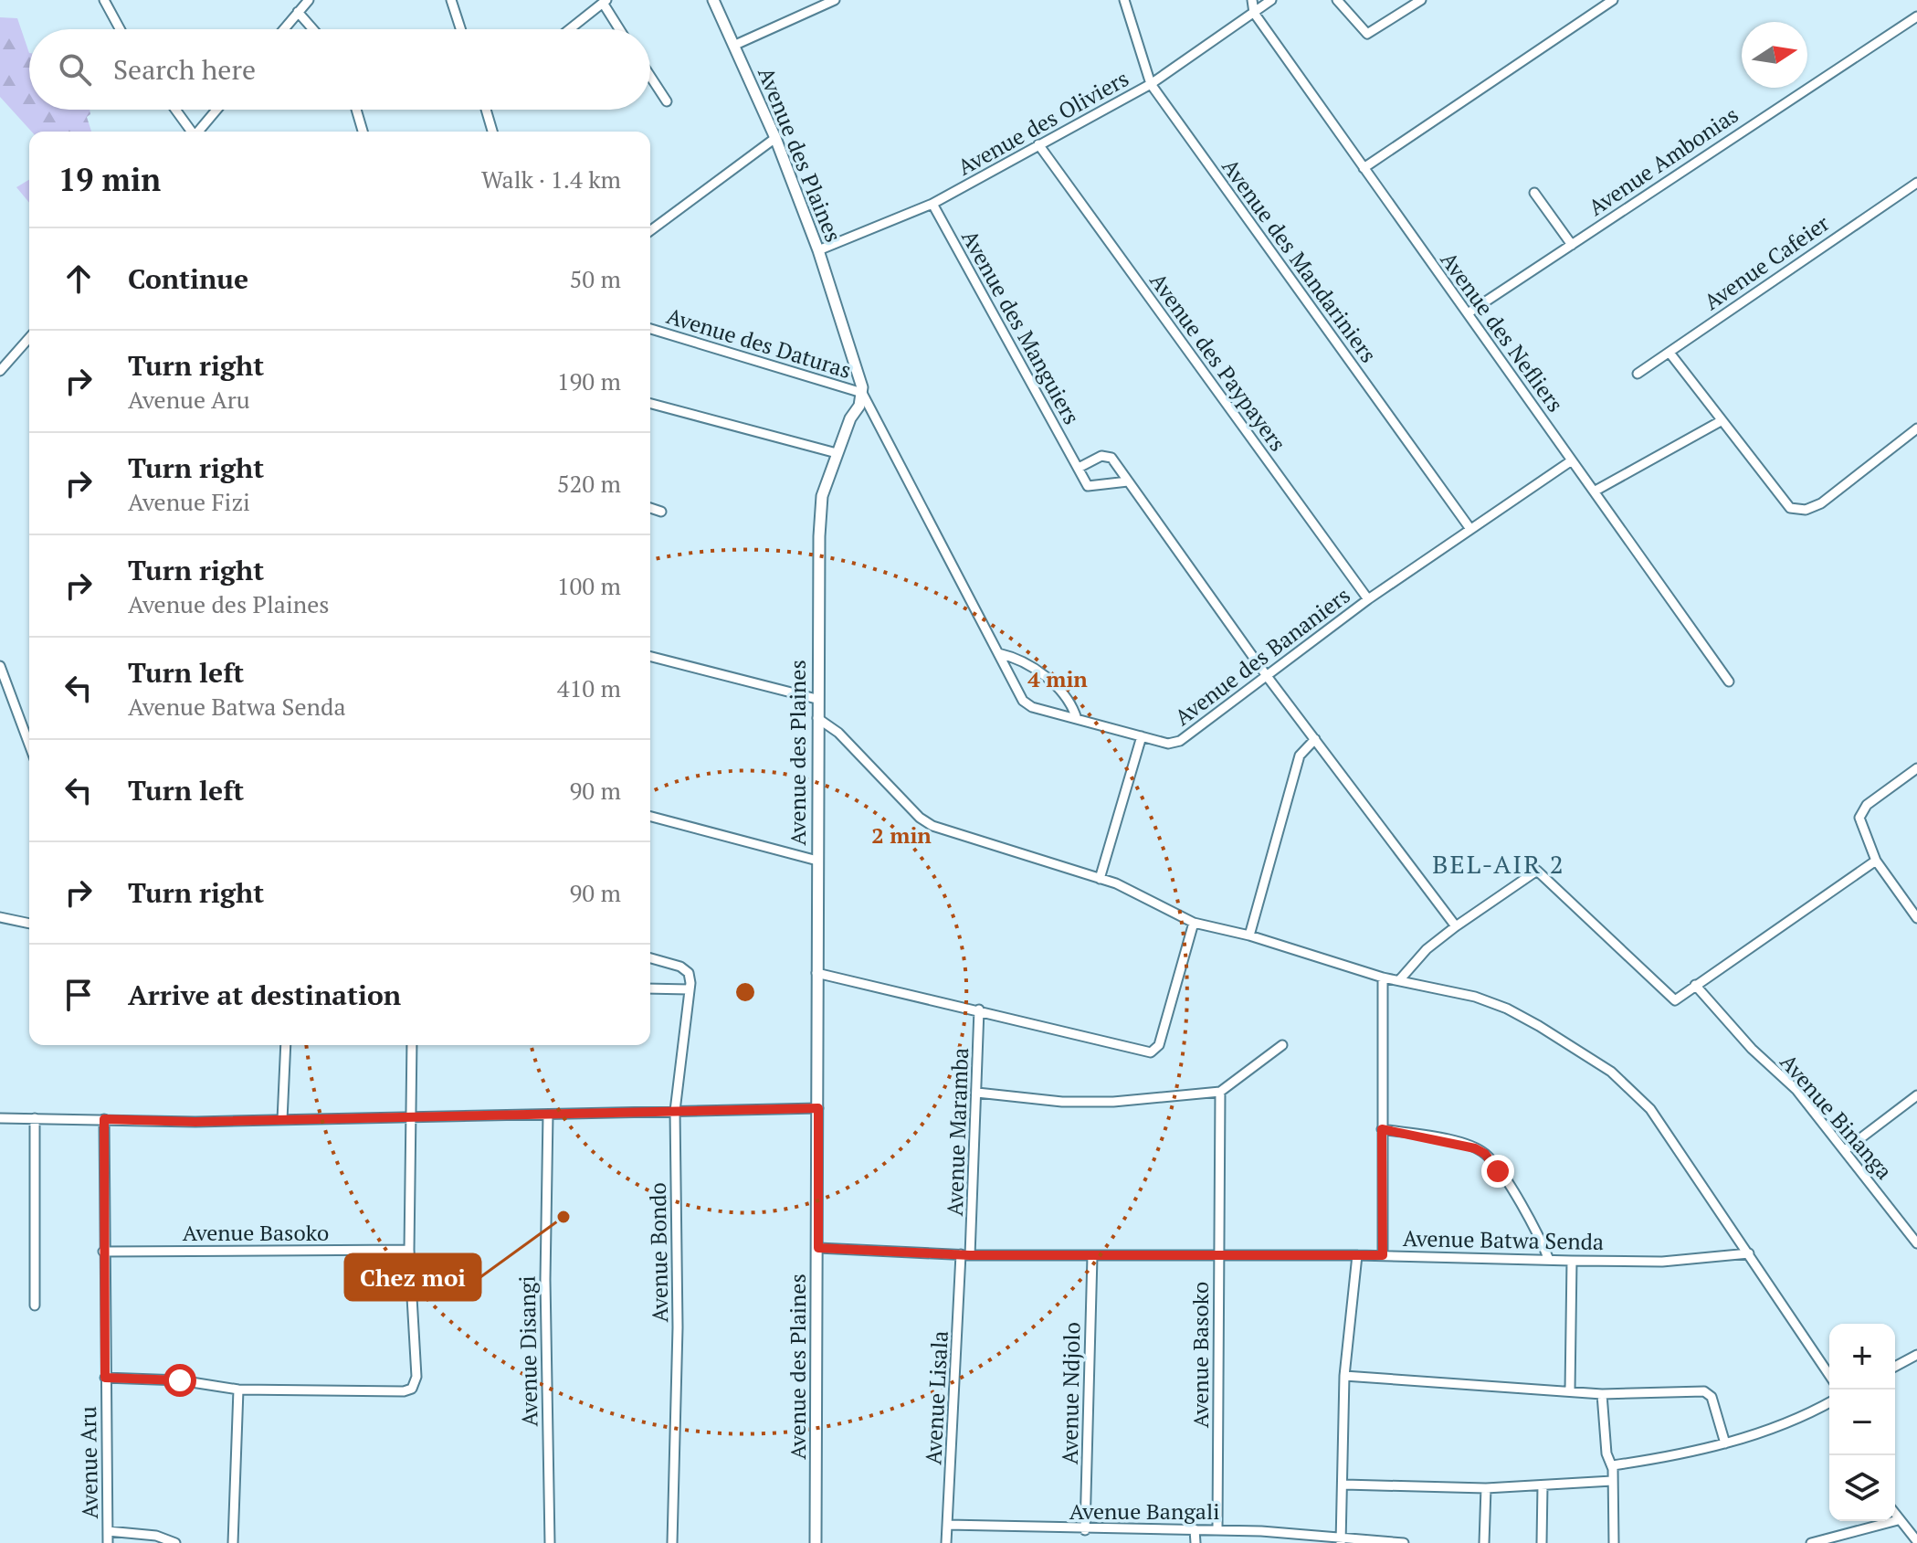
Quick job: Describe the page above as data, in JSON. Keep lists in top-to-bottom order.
{
  "streets": {
    "street": [
      "Avenue des Oliviers",
      "Avenue des Plaines",
      "Avenue Ambonias",
      "Avenue des Mandariniers",
      "Avenue Cafeier",
      "Avenue des Manguiers",
      "Avenue des Nefliers",
      "Avenue des Daturas",
      "Avenue des Paypayers",
      "Avenue des Bananiers",
      "Avenue Binanga",
      "Avenue Maramba",
      "Avenue Basoko",
      "Avenue Batwa Senda",
      "Avenue Bondo",
      "Avenue Disangi",
      "Avenue Ndjolo",
      "Avenue Lisala",
      "Avenue Aru",
      "Avenue Bangali"
    ]
  },
  "crossings": [
    ["Avenue des Oliviers", "Avenue des Plaines"],
    ["Avenue des Oliviers", "Avenue des Mandariniers"],
    ["Avenue des Oliviers", "Avenue des Manguiers"],
    ["Avenue des Oliviers", "Avenue des Nefliers"],
    ["Avenue des Oliviers", "Avenue des Paypayers"],
    ["Avenue des Plaines", "Avenue des Daturas"],
    ["Avenue des Plaines", "Avenue des Bananiers"],
    ["Avenue des Plaines", "Avenue Batwa Senda"],
    ["Avenue Ambonias", "Avenue des Nefliers"],
    ["Avenue des Mandariniers", "Avenue des Bananiers"],
    ["Avenue des Nefliers", "Avenue des Bananiers"],
    ["Avenue des Daturas", "Avenue des Bananiers"],
    ["Avenue des Paypayers", "Avenue des Bananiers"],
    ["Avenue Maramba", "Avenue Batwa Senda"],
    ["Avenue Maramba", "Avenue Lisala"],
    ["Avenue Basoko", "Avenue Batwa Senda"],
    ["Avenue Basoko", "Avenue Aru"],
    ["Avenue Basoko", "Avenue Bangali"],
    ["Avenue Batwa Senda", "Avenue Ndjolo"],
    ["Avenue Batwa Senda", "Avenue Lisala"],
    ["Avenue Ndjolo", "Avenue Bangali"],
    ["Avenue Lisala", "Avenue Bangali"]
  ],
  "districts": ["BEL-AIR 2"],
  "places": ["Chez moi"],
  "north": "right",
  "page": {
    "search": "Search here",
    "heading": ["19 min", "Walk · 1.4 km"],
    "list": [
      ["Continue", "50 m"],
      ["Turn right", "Avenue Aru", "190 m"],
      ["Turn right", "Avenue Fizi", "520 m"],
      ["Turn right", "Avenue des Plaines", "100 m"],
      ["Turn left", "Avenue Batwa Senda", "410 m"],
      ["Turn left", "90 m"],
      ["Turn right", "90 m"],
      "Arrive at destination"
    ],
    "map_buttons": ["+", "−"]
  },
  "rings": ["4 min", "2 min"]
}
